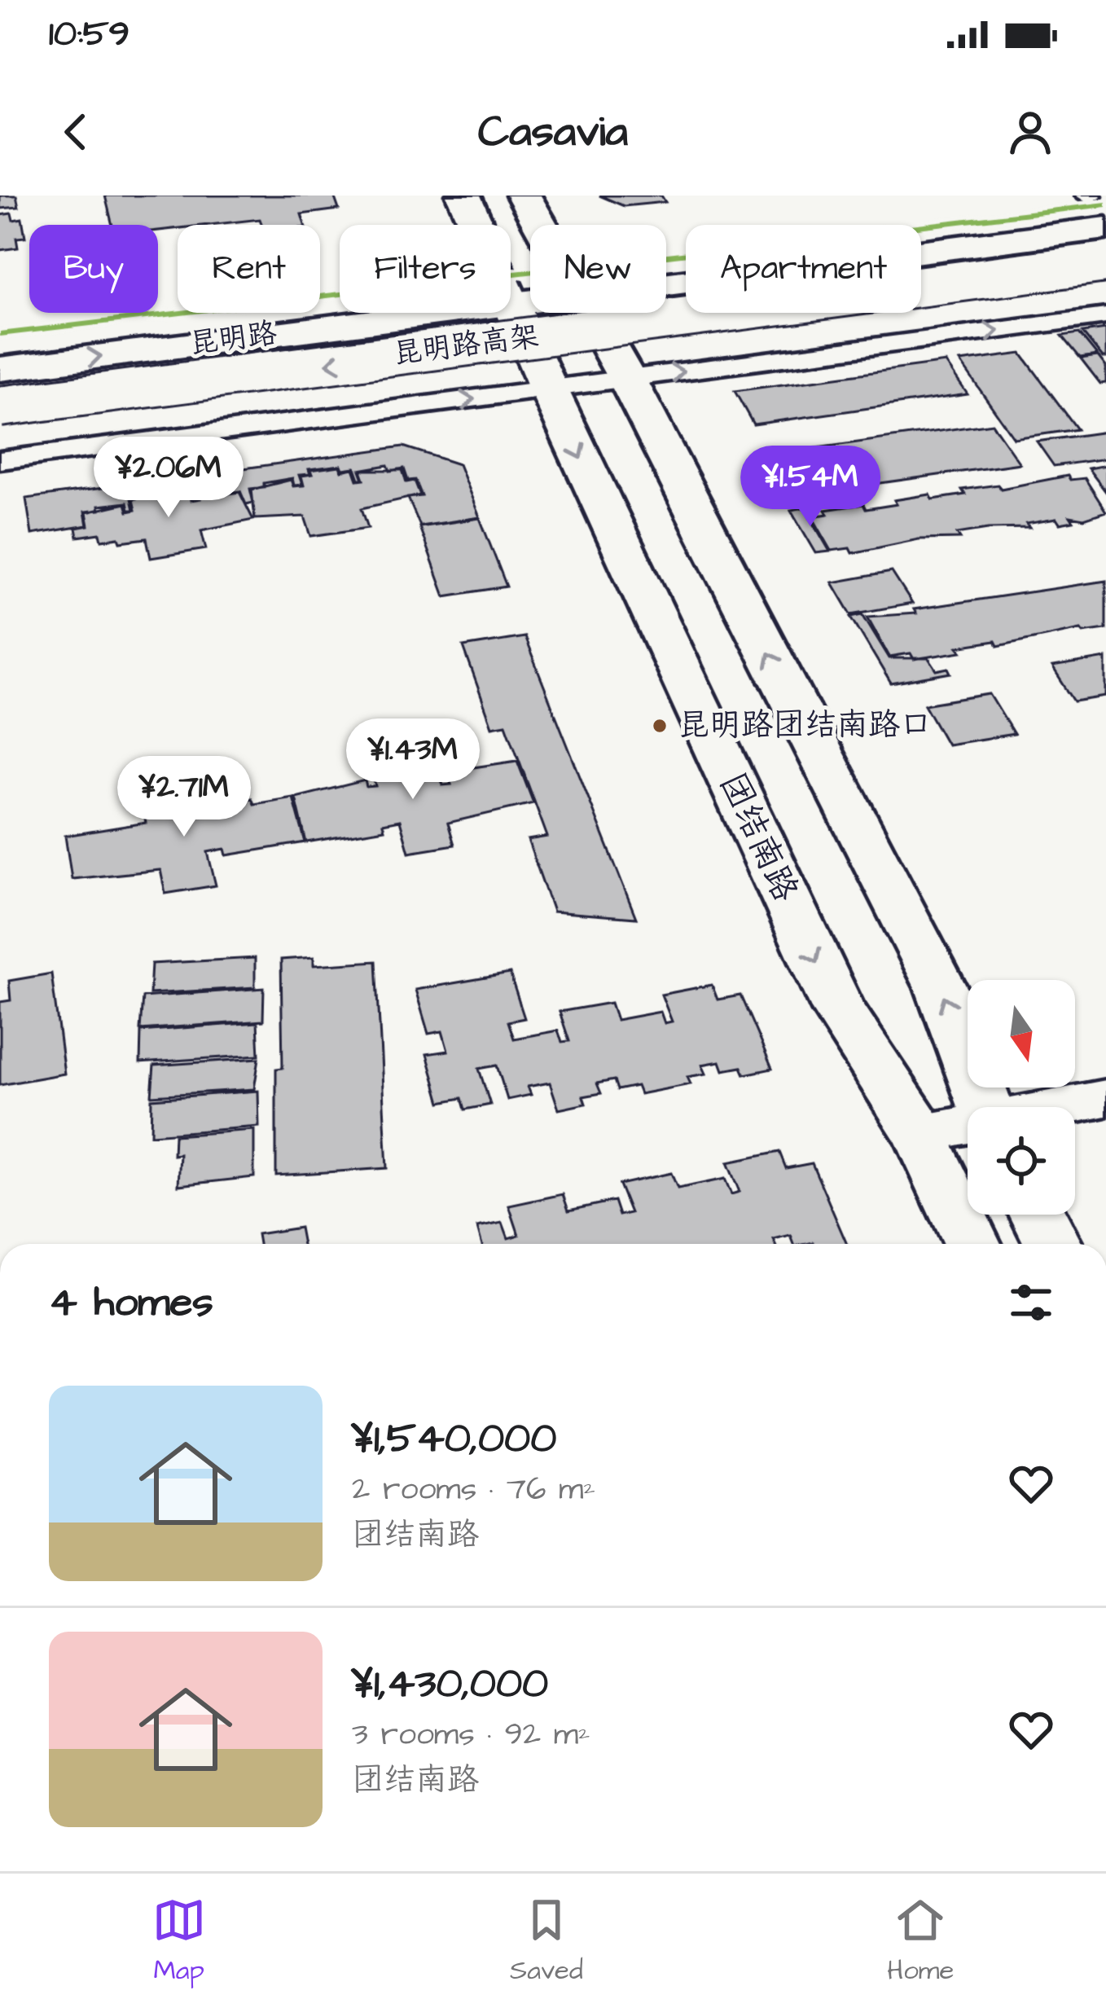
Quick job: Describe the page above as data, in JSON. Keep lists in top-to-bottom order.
{
  "streets": {
    "main road": ["昆明路", "昆明路高架", "团结南路"]
  },
  "places": ["昆明路团结南路口"],
  "north": "bottom",
  "page": {
    "status": "10:59",
    "header": "Casavia",
    "chip": [
      "Buy",
      "Rent",
      "Filters",
      "New",
      "Apartment"
    ],
    "price": [
      "¥2.06M",
      "¥1.54M",
      "¥1.43M",
      "¥2.71M"
    ],
    "heading": "4 homes",
    "list": [
      {
        "name": "¥1,540,000",
        "note": "2 rooms · 76 m² · 团结南路"
      },
      {
        "name": "¥1,430,000",
        "note": "3 rooms · 92 m² · 团结南路"
      }
    ],
    "tabs": ["Map", "Saved", "Home"]
  }
}
